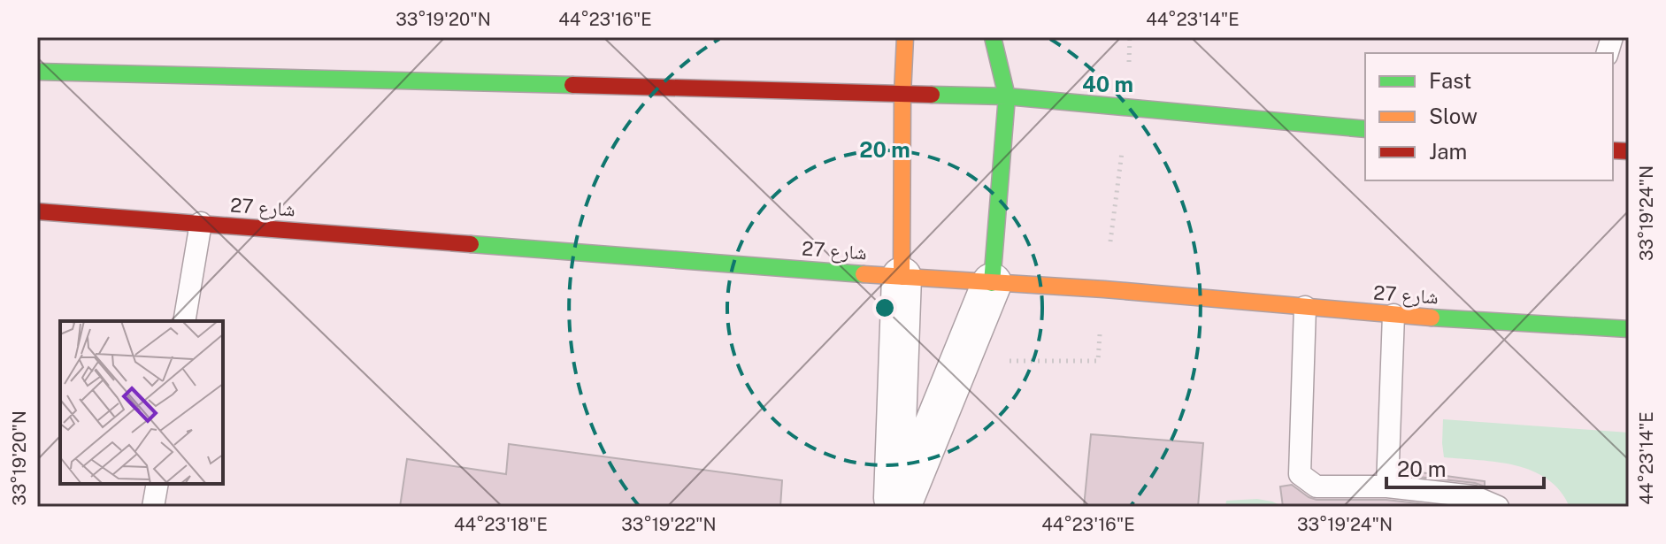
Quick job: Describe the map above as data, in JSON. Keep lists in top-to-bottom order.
{
  "streets": {
    "main road": ["شارع 27"]
  },
  "legend": ["Fast", "Slow", "Jam"],
  "scale_bar": "20 m",
  "coordinates": [
    "33°19'20\"N",
    "44°23'16\"E",
    "44°23'14\"E",
    "33°19'24\"N",
    "44°23'18\"E",
    "33°19'22\"N"
  ],
  "rings": ["40 m", "20 m"]
}
